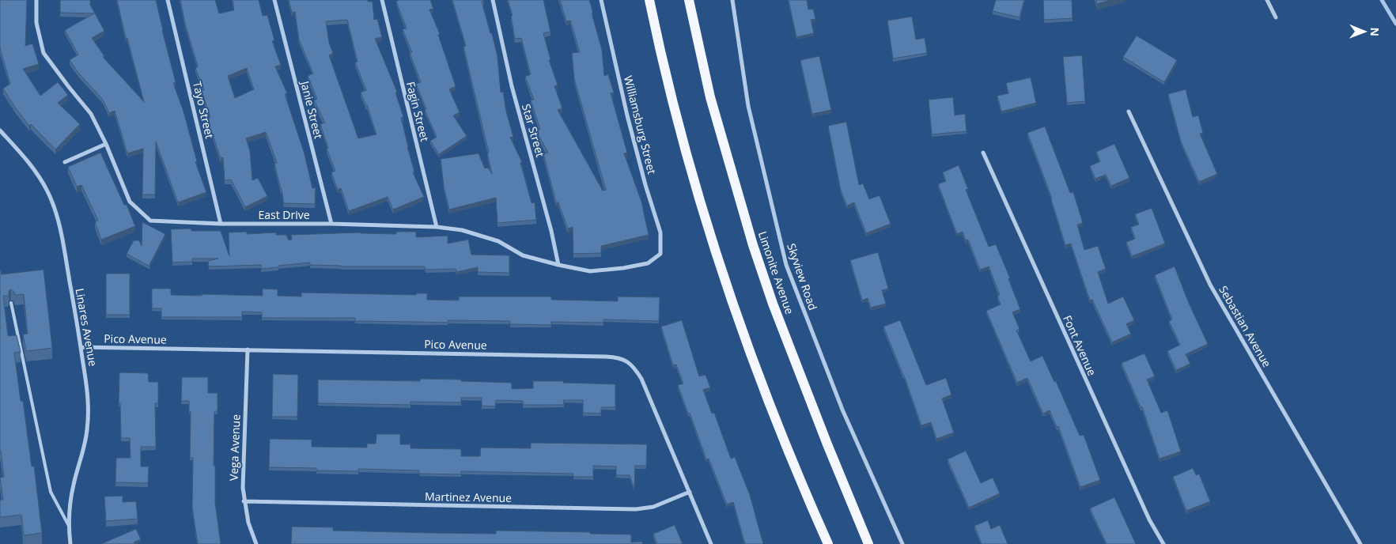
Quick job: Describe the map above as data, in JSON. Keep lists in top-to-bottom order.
{
  "streets": {
    "main road": ["Limonite Avenue"],
    "street": [
      "Tayo Street",
      "Janie Street",
      "Fagin Street",
      "Williamsburg Street",
      "Star Street",
      "East Drive",
      "Skyview Road",
      "Sebastian Avenue",
      "Linares Avenue",
      "Pico Avenue",
      "Font Avenue",
      "Vega Avenue",
      "Martinez Avenue"
    ]
  },
  "crossings": [
    ["Tayo Street", "East Drive"],
    ["Janie Street", "East Drive"],
    ["Fagin Street", "East Drive"],
    ["Williamsburg Street", "East Drive"],
    ["Star Street", "East Drive"],
    ["Linares Avenue", "Pico Avenue"],
    ["Pico Avenue", "Vega Avenue"],
    ["Pico Avenue", "Martinez Avenue"],
    ["Vega Avenue", "Martinez Avenue"]
  ],
  "north": "right"
}
